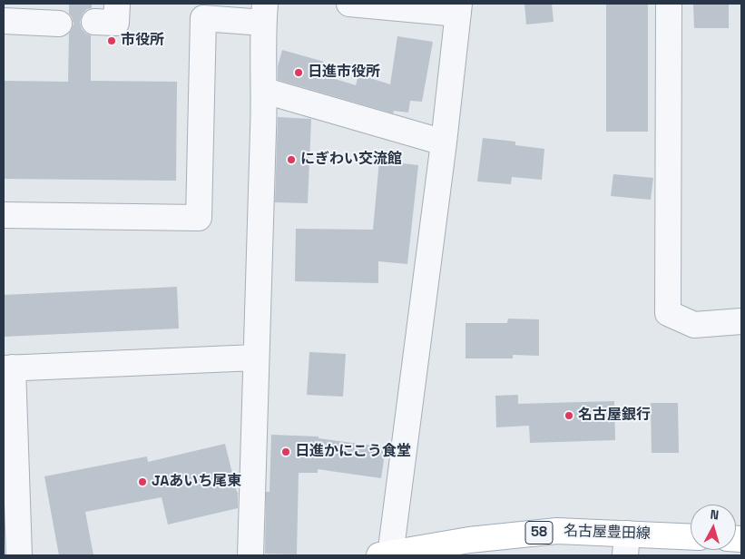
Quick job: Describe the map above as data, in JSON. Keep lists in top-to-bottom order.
{
  "streets": {
    "main road": ["58", "名古屋豊田線"]
  },
  "places": [
    "市役所",
    "日進市役所",
    "にぎわい交流館",
    "名古屋銀行",
    "日進かにこう食堂",
    "JAあいち尾東"
  ],
  "north": "top"
}
